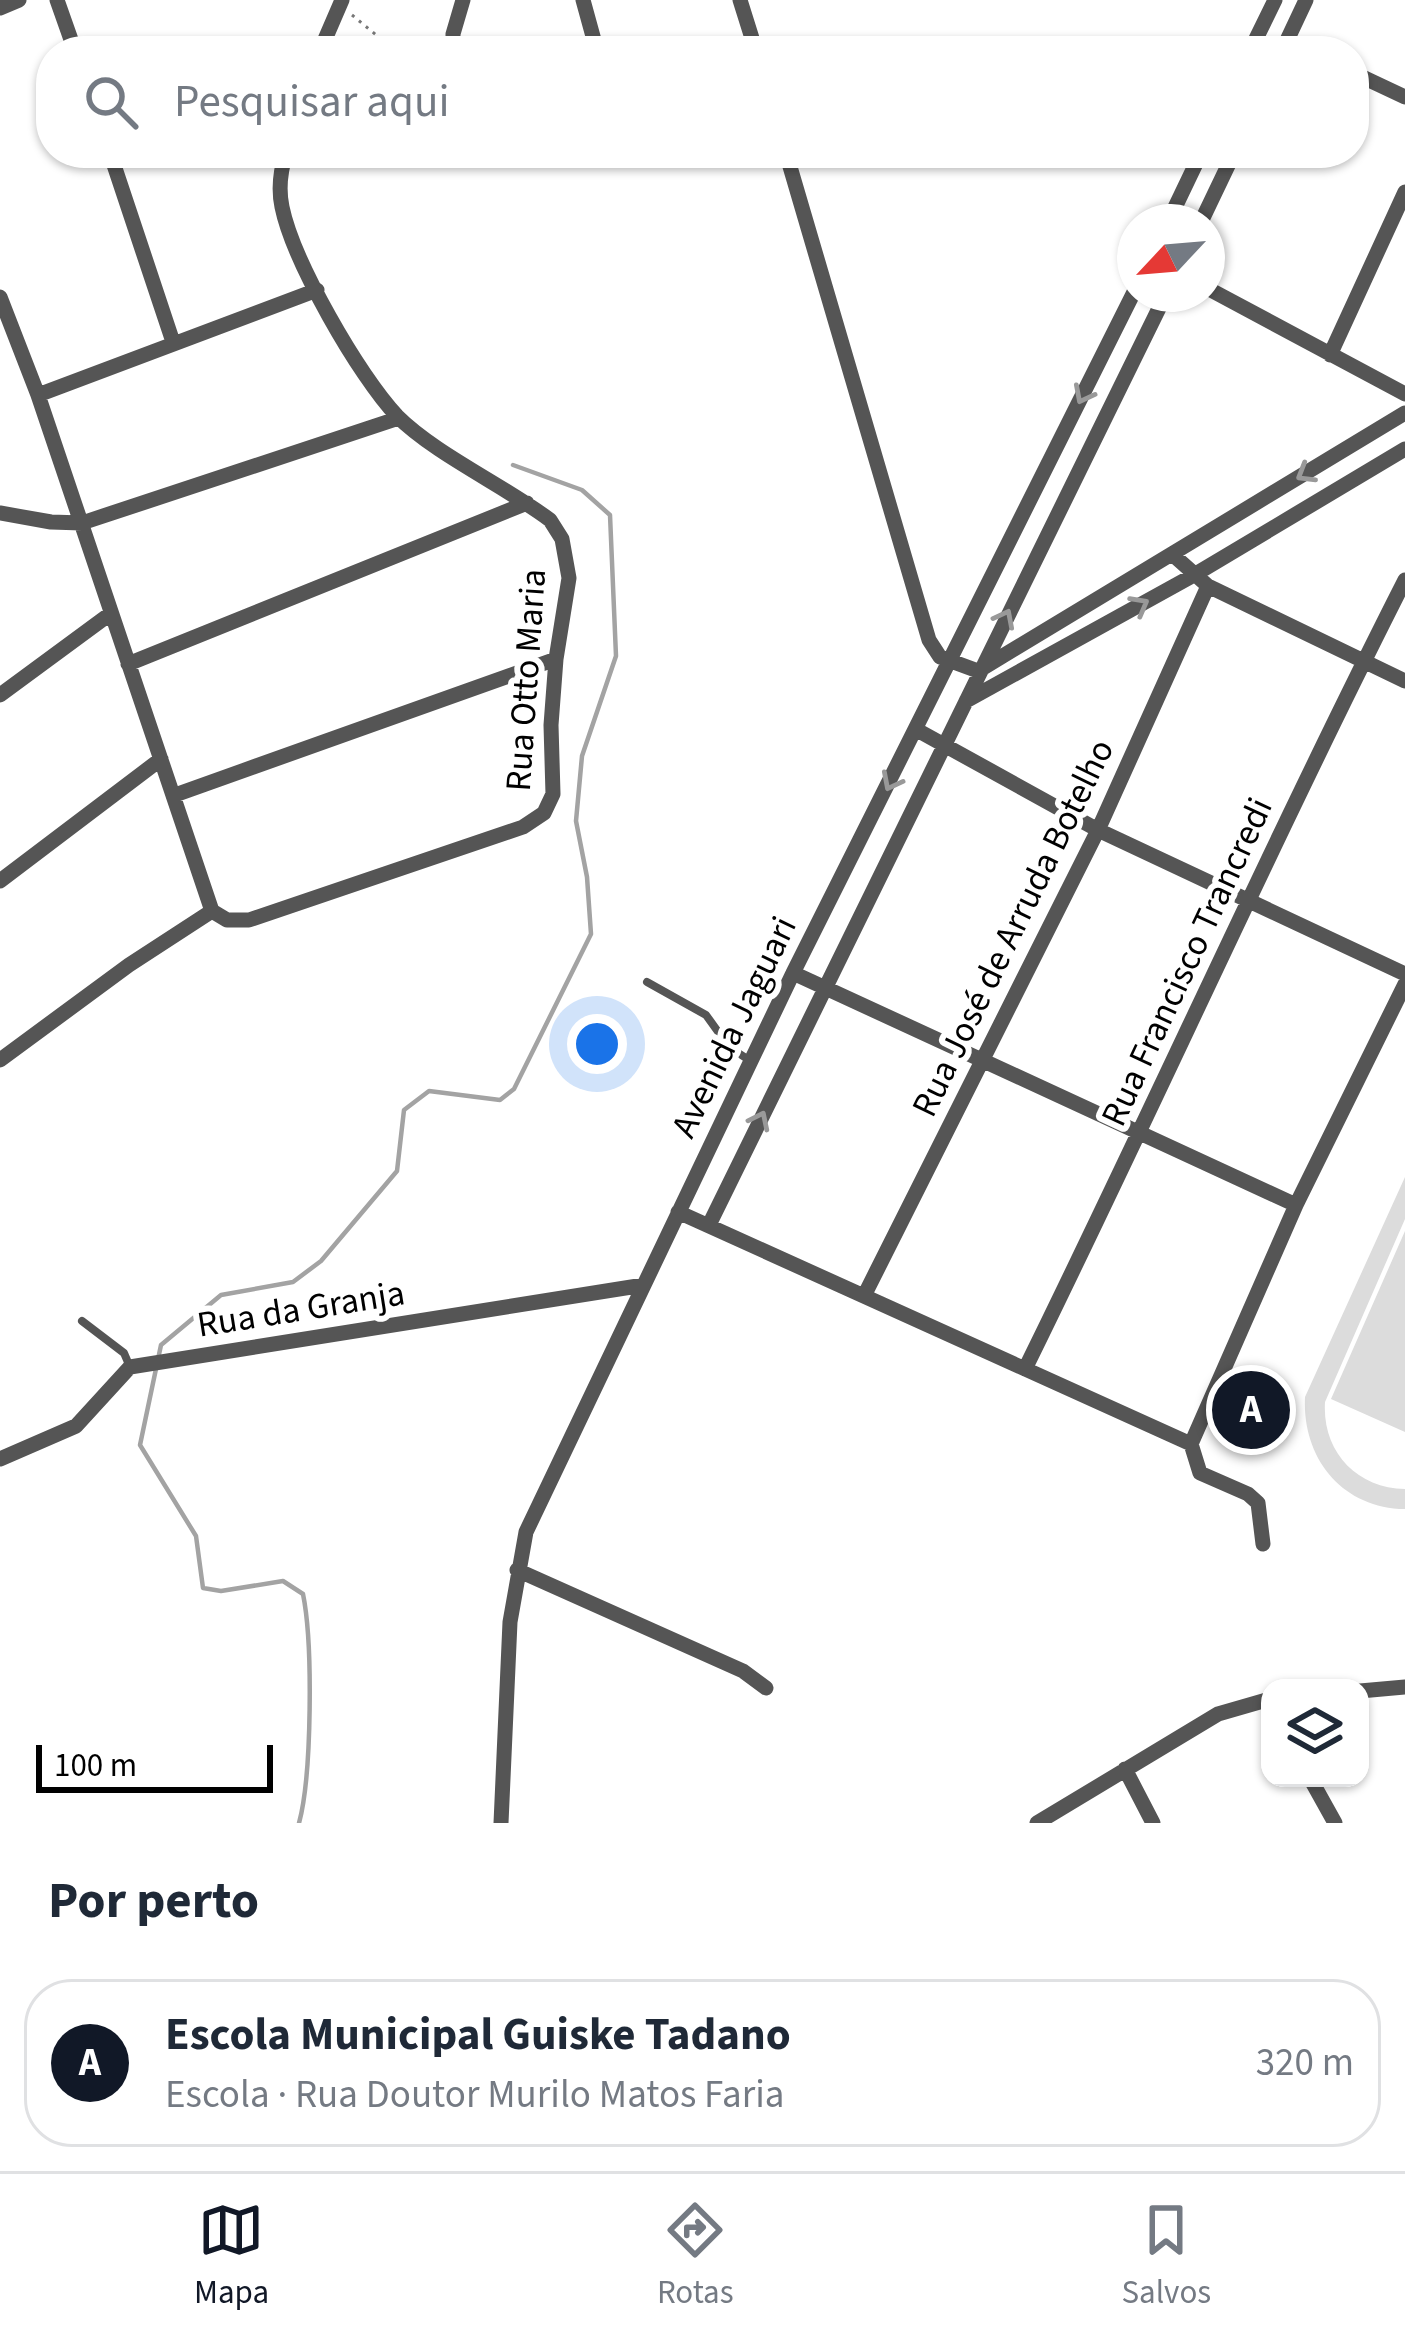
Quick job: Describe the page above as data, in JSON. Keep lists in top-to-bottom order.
{
  "streets": {
    "street": [
      "Rua Otto Maria",
      "Rua José de Arruda Botelho",
      "Rua Francisco Trancredi",
      "Avenida Jaguari",
      "Rua da Granja"
    ]
  },
  "crossings": [
    ["Avenida Jaguari", "Rua da Granja"]
  ],
  "scale_bar": "100 m",
  "north": "bottom left",
  "page": {
    "search": "Pesquisar aqui",
    "pins": "A",
    "scale": "100 m",
    "heading": "Por perto",
    "list": [
      {
        "mark": "A",
        "name": "Escola Municipal Guiske Tadano",
        "note": "Escola · Rua Doutor Murilo Matos Faria",
        "value": "320 m"
      }
    ],
    "nav": ["Mapa", "Rotas", "Salvos"]
  }
}
